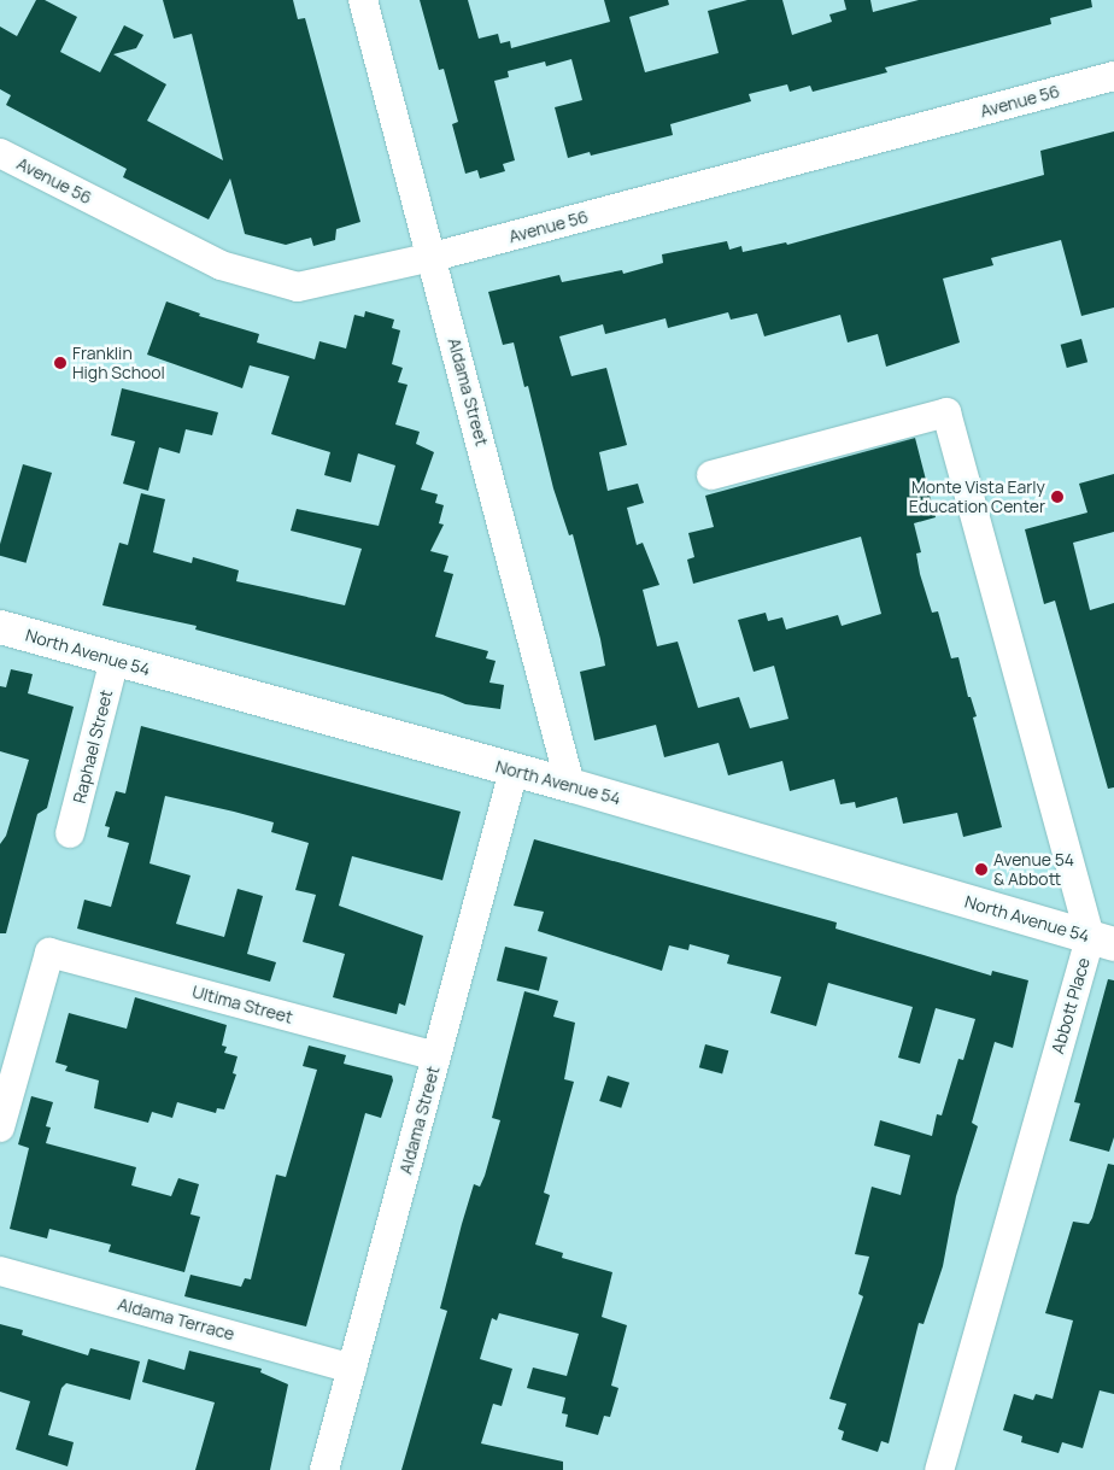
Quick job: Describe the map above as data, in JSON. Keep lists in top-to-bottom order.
{
  "streets": {
    "street": [
      "Avenue 56",
      "Aldama Street",
      "North Avenue 54",
      "Raphael Street",
      "Ultima Street",
      "Abbott Place",
      "Aldama Terrace"
    ]
  },
  "crossings": [
    ["Avenue 56", "Aldama Street"],
    ["Aldama Street", "North Avenue 54"],
    ["Aldama Street", "Ultima Street"],
    ["Aldama Street", "Aldama Terrace"],
    ["North Avenue 54", "Raphael Street"],
    ["North Avenue 54", "Abbott Place"]
  ],
  "places": ["Franklin High School", "Monte Vista Early Education Center", "Avenue 54 & Abbott"]
}
